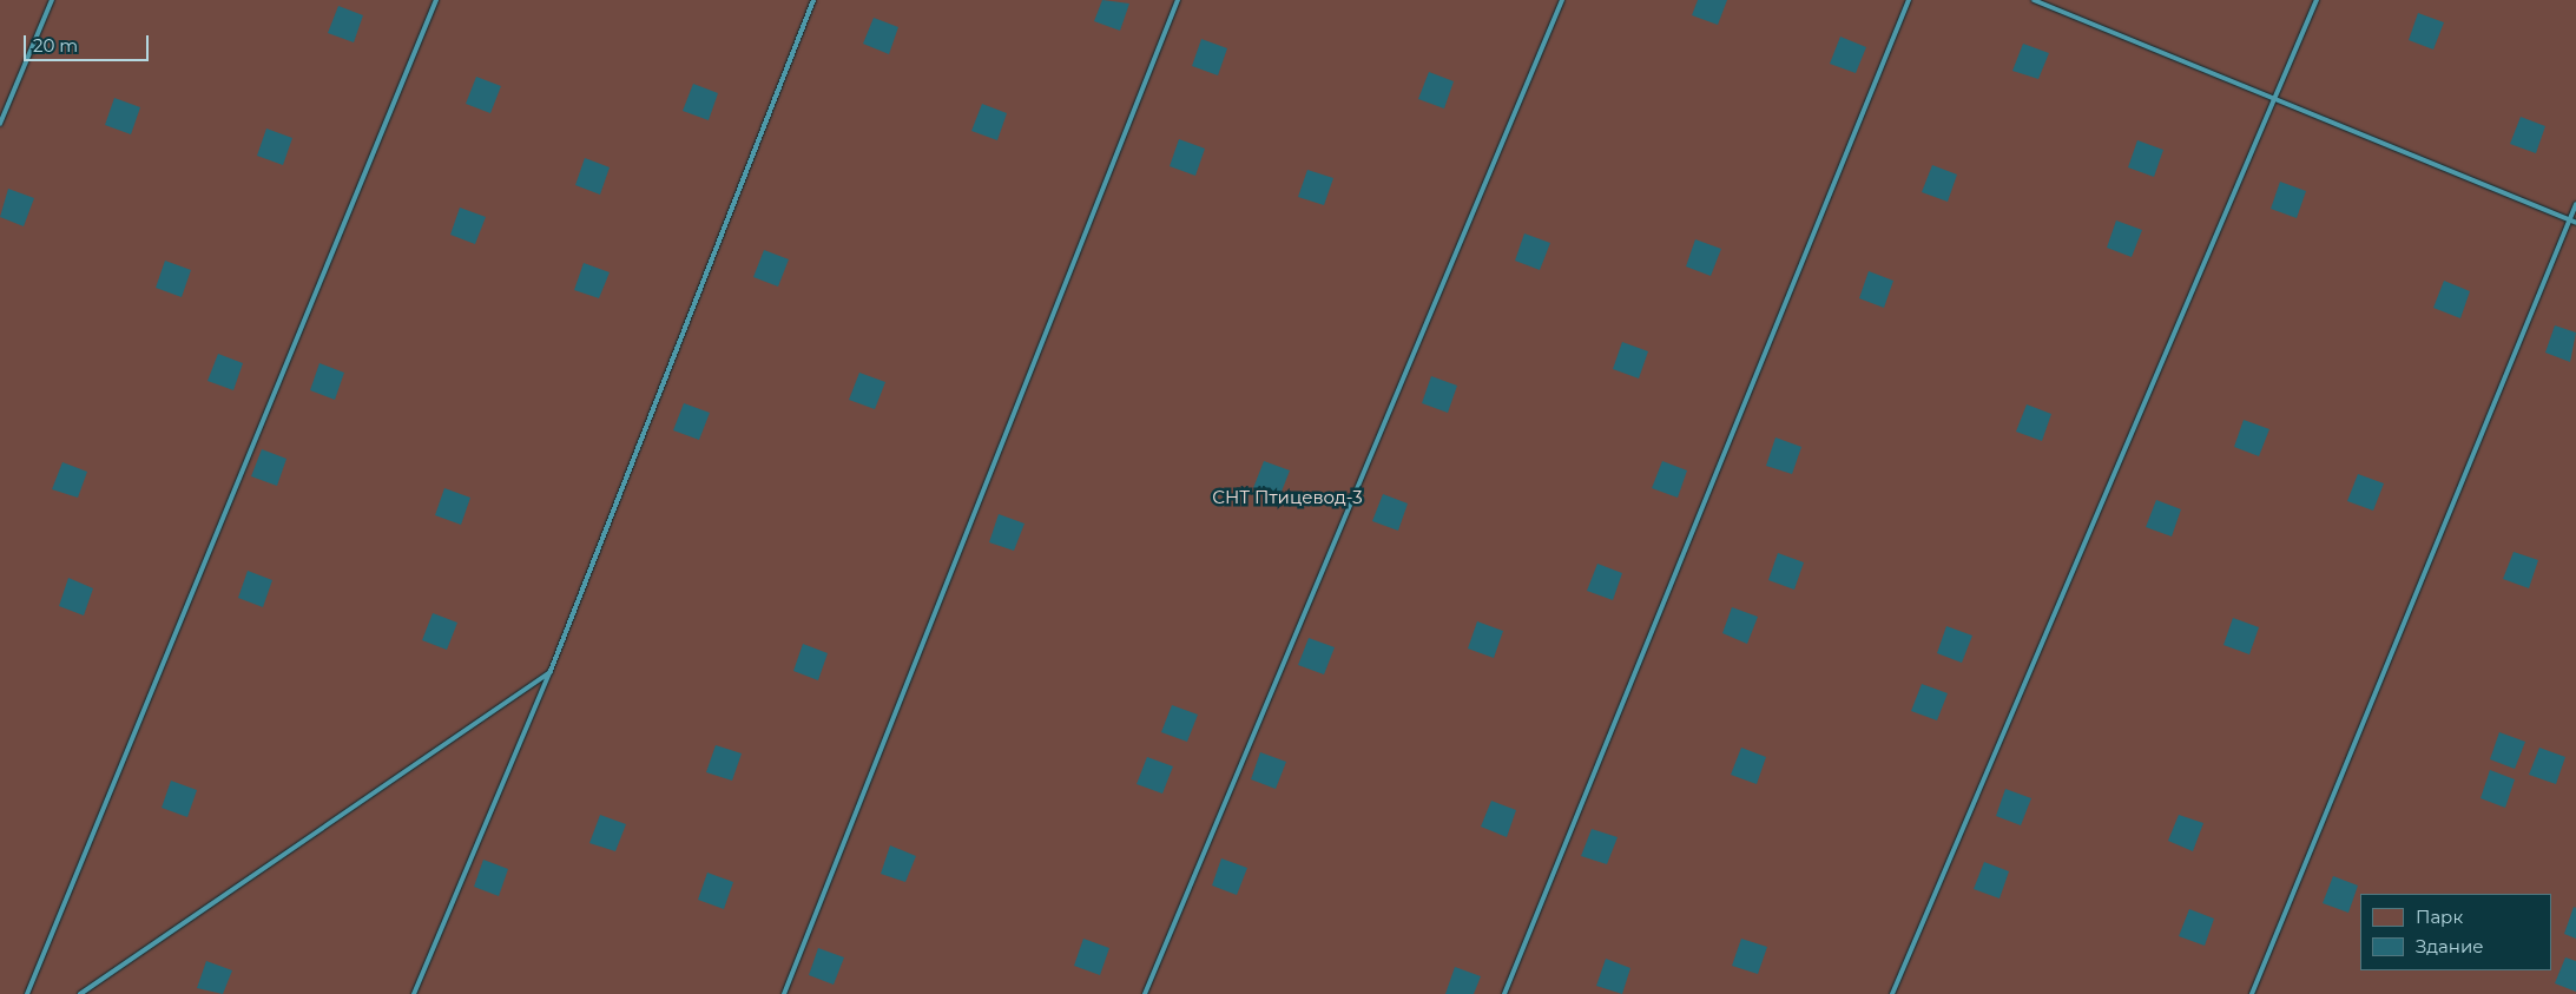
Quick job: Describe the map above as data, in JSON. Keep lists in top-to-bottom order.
{
  "parks": ["СНТ Птицевод-3"],
  "legend": ["Парк", "Здание"],
  "scale_bar": "20 m"
}
